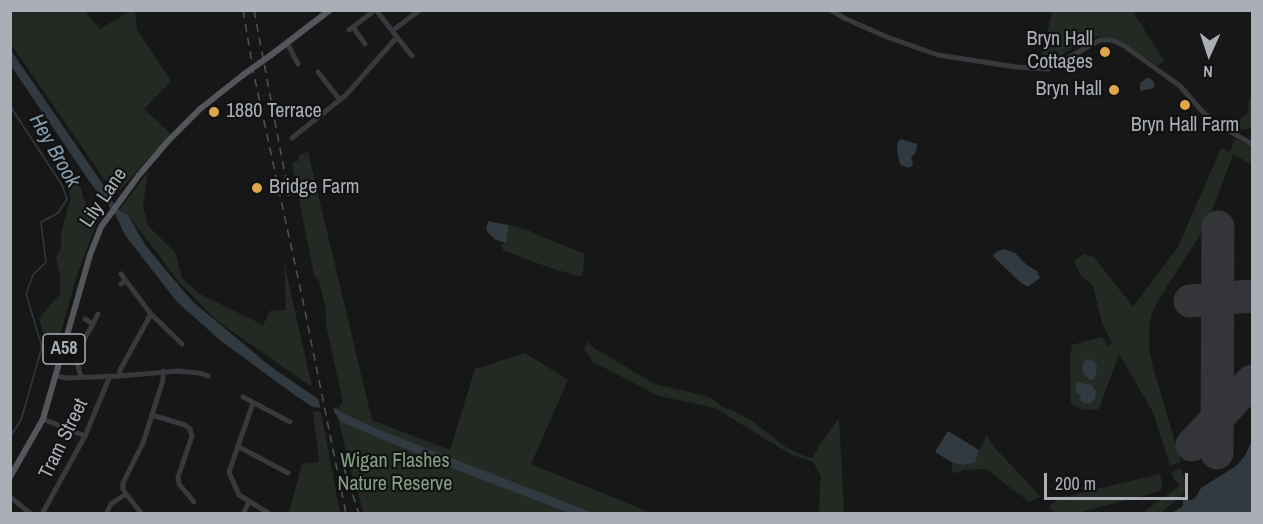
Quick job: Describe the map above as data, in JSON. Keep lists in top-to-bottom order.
{
  "streets": {
    "main road": ["Lily Lane", "A58"],
    "street": ["Tram Street"]
  },
  "water": ["Hey Brook"],
  "parks": ["Wigan Flashes Nature Reserve"],
  "places": [
    "Bryn Hall Cottages",
    "Bryn Hall",
    "Bryn Hall Farm",
    "1880 Terrace",
    "Bridge Farm"
  ],
  "scale_bar": "200 m",
  "north": "bottom"
}
